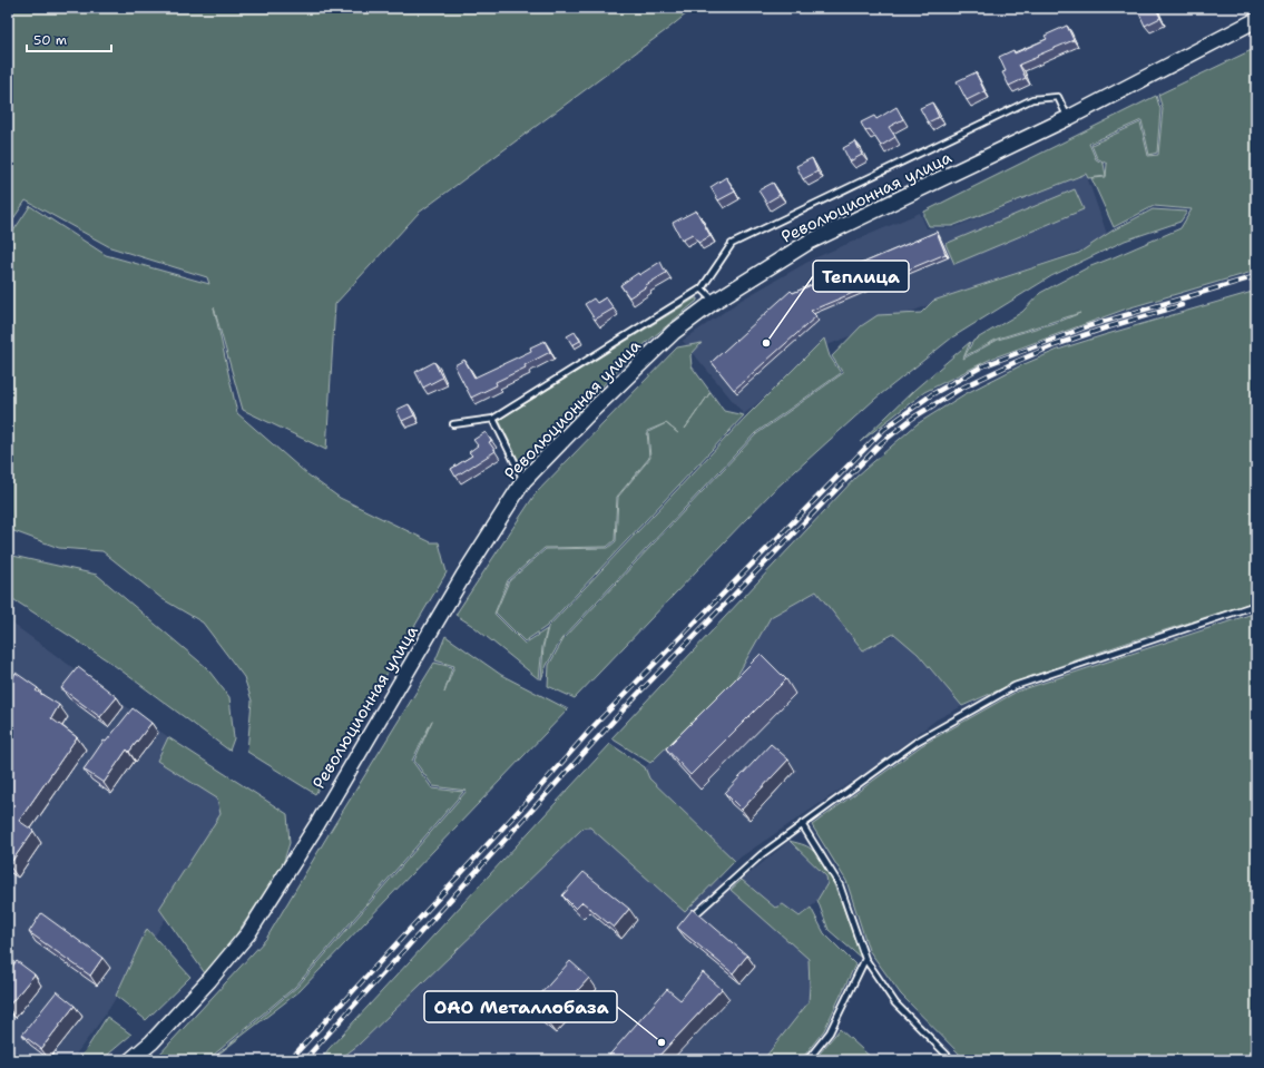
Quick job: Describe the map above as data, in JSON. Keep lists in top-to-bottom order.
{
  "streets": {
    "street": ["Революционная улица"]
  },
  "places": ["Теплица", "ОАО Металлобаза"],
  "scale_bar": "50 m"
}
